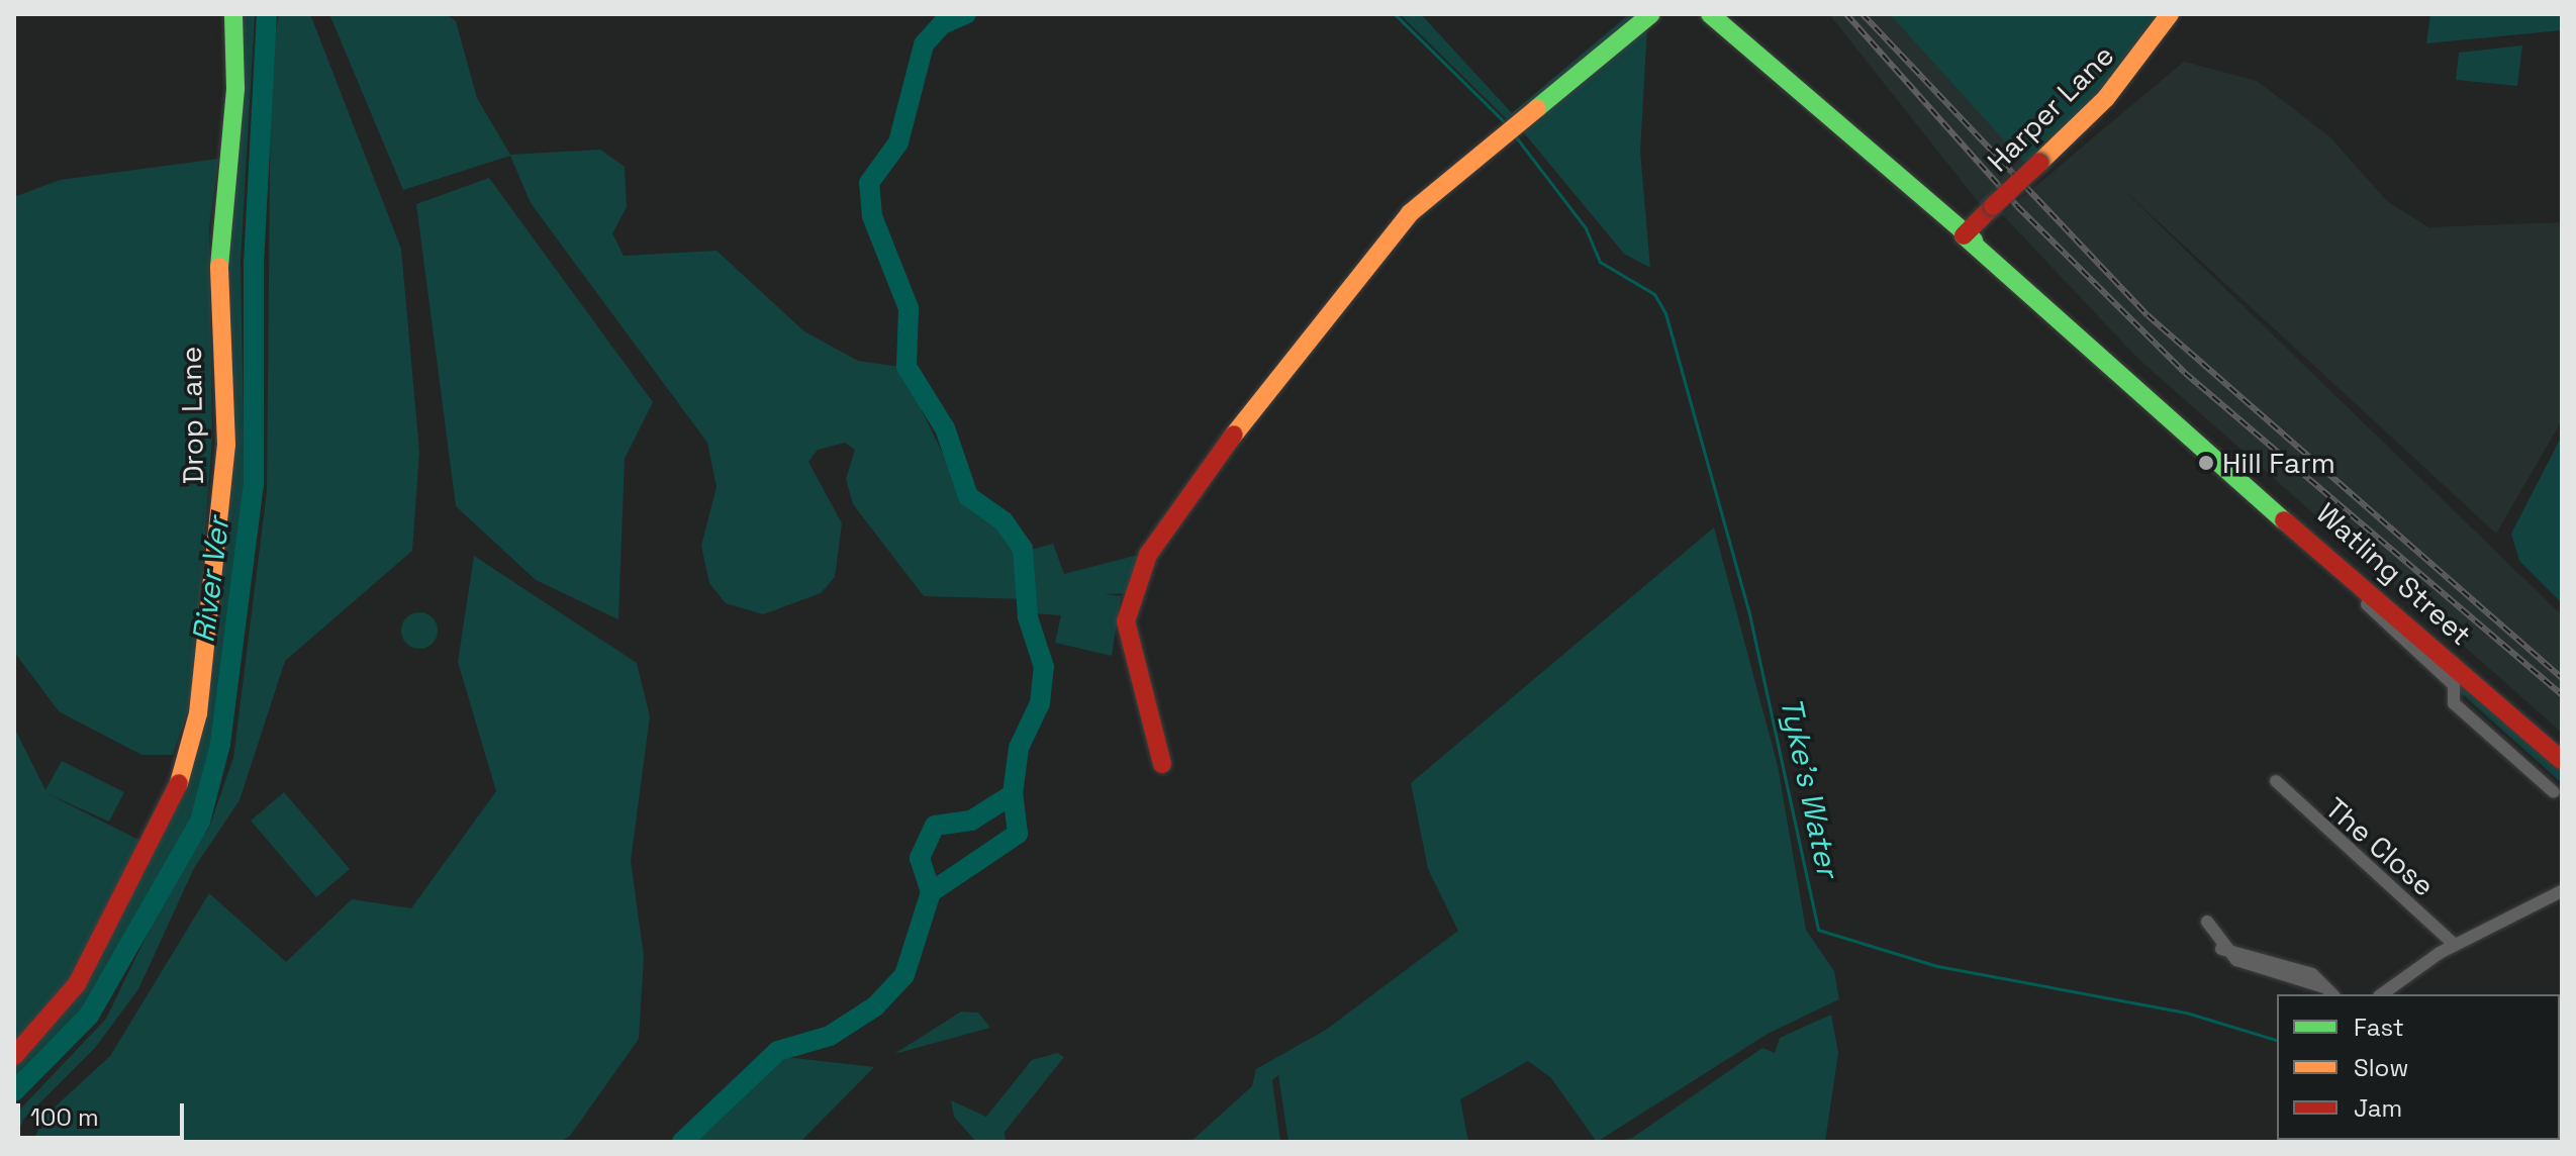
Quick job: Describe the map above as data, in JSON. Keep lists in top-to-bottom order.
{
  "streets": {
    "street": [
      "Harper Lane",
      "Drop Lane",
      "Watling Street",
      "The Close"
    ]
  },
  "crossings": [
    ["Harper Lane", "Watling Street"]
  ],
  "water": ["River Ver", "Tyke's Water"],
  "places": ["Hill Farm"],
  "legend": ["Fast", "Slow", "Jam"],
  "scale_bar": "100 m"
}
